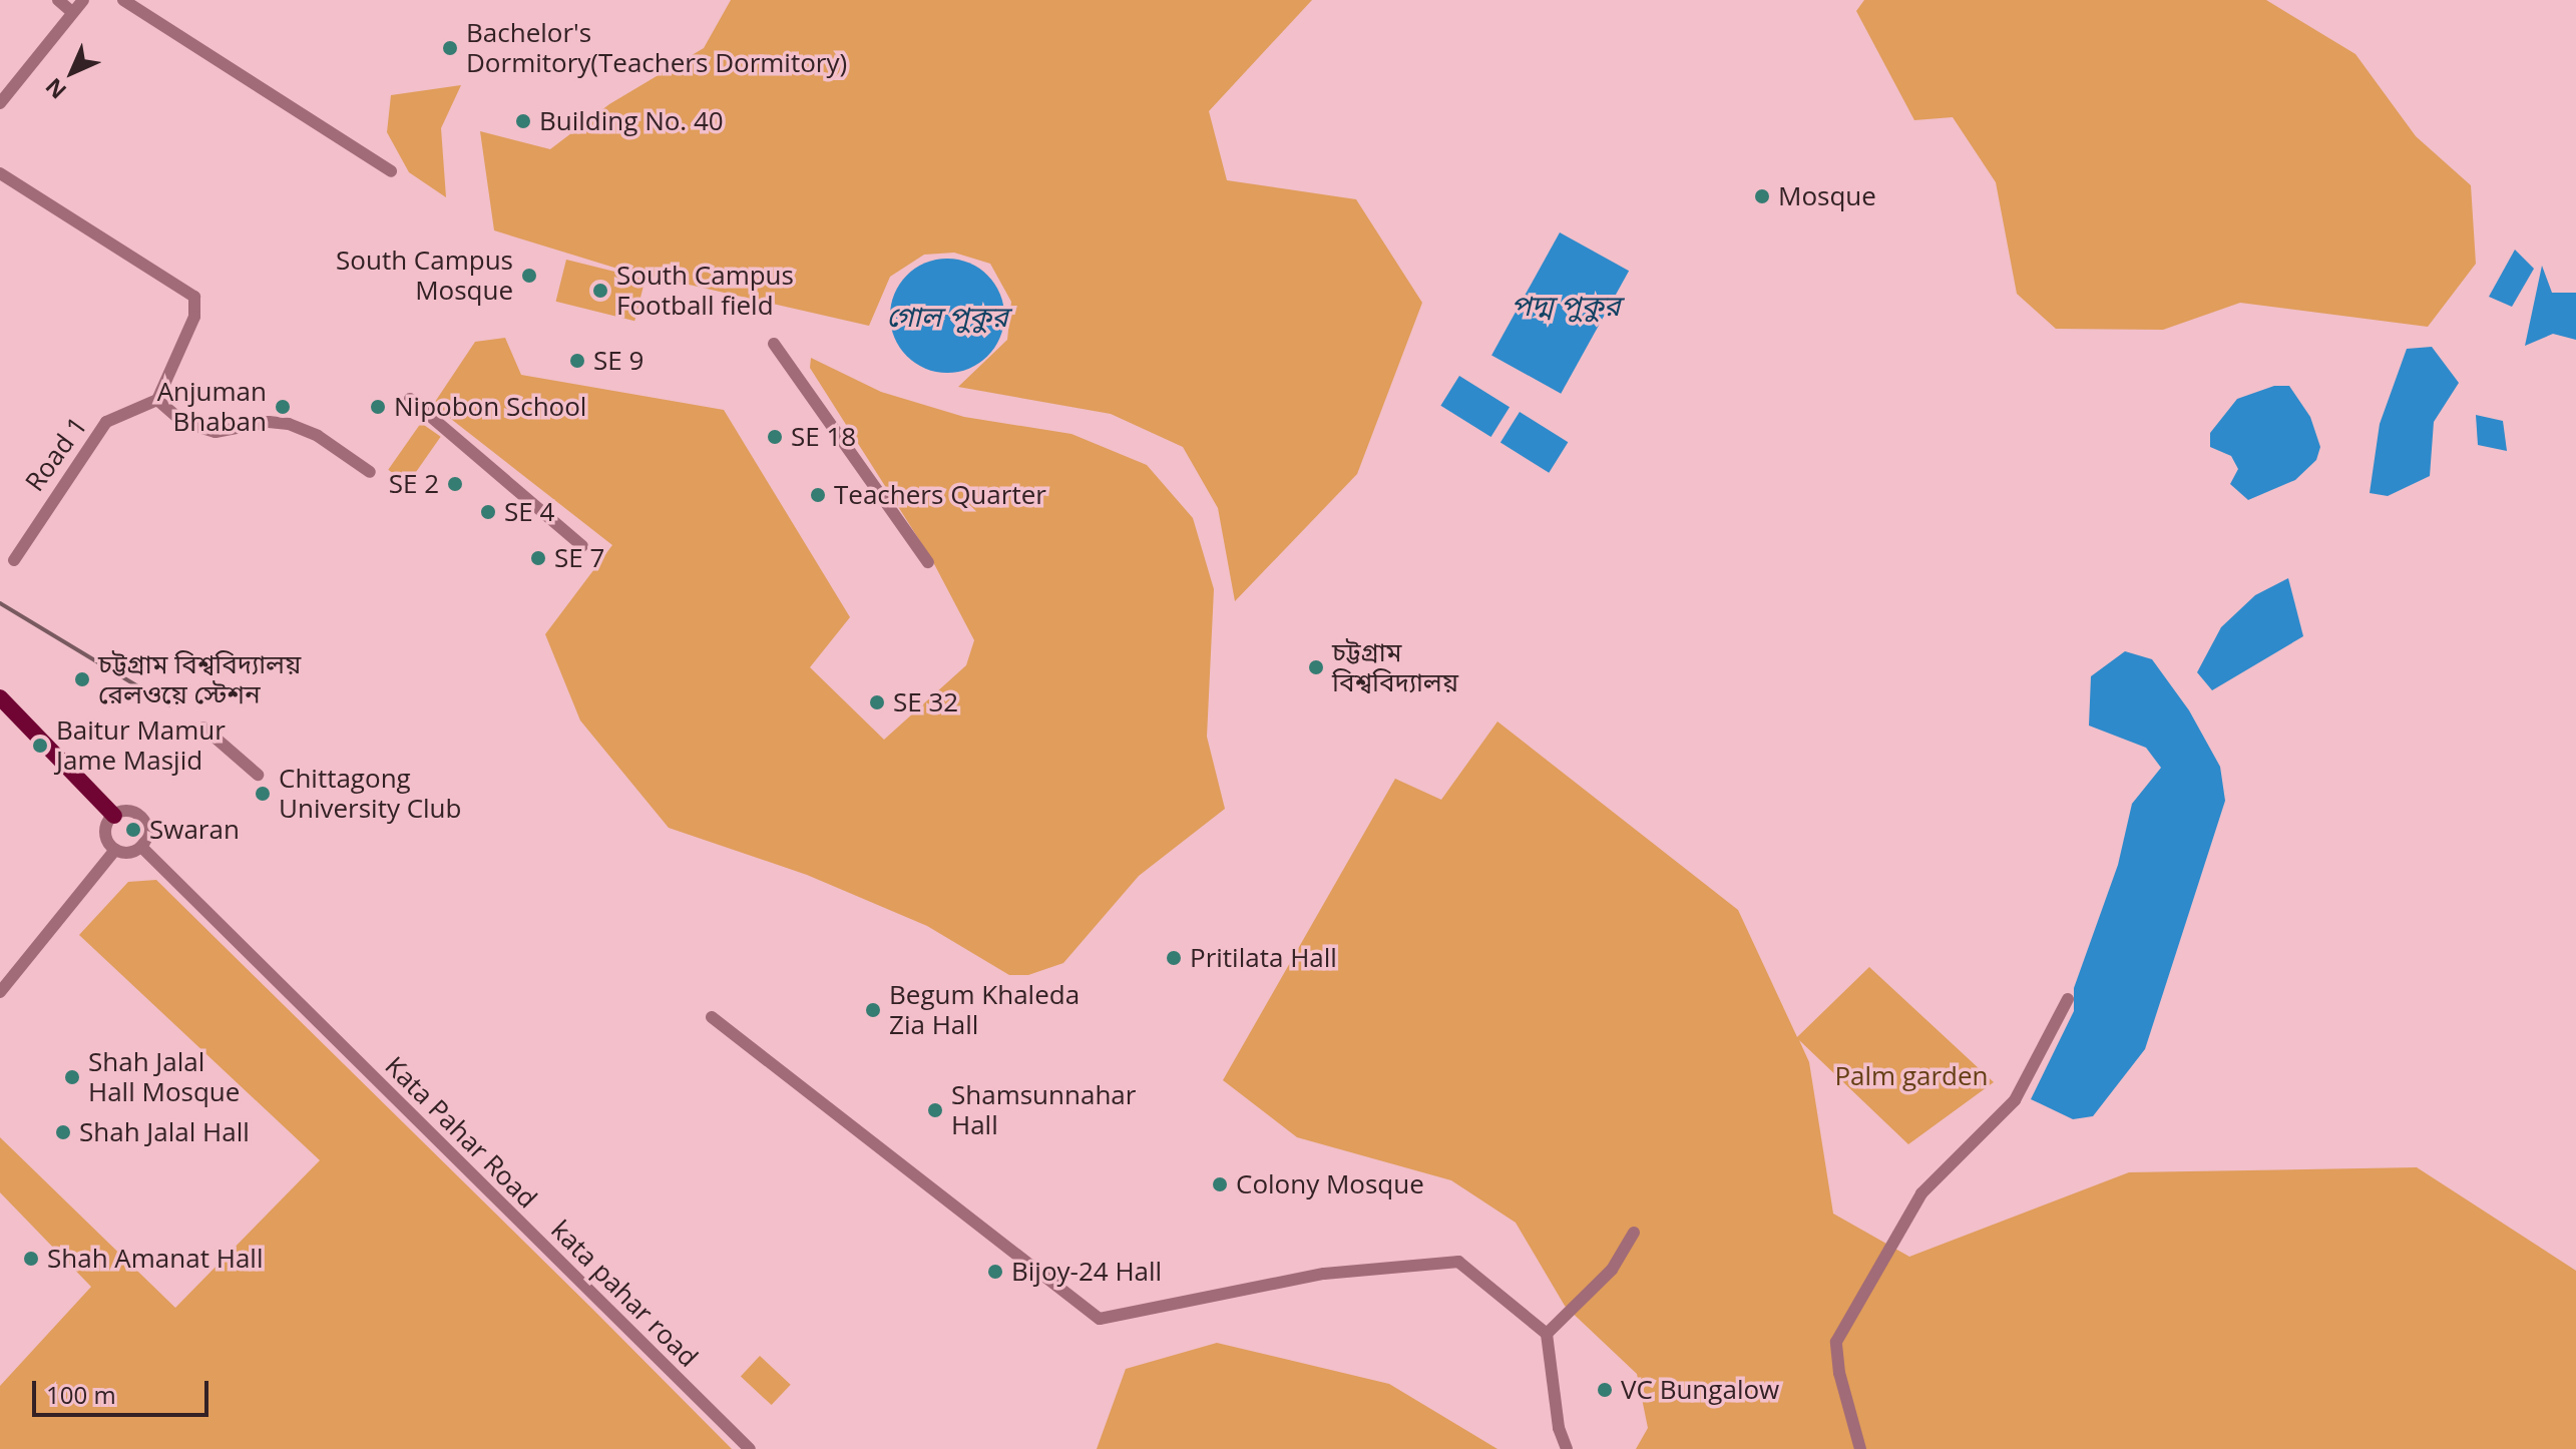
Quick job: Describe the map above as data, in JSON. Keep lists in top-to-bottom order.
{
  "streets": {
    "street": ["Road 1", "Kata Pahar Road", "kata pahar road"]
  },
  "crossings": [
    ["Kata Pahar Road", "kata pahar road"]
  ],
  "water": ["পদ্ম পুকুর", "গোল পুকুর"],
  "parks": ["Palm garden"],
  "places": [
    "Bachelor's Dormitory(Teachers Dormitory)",
    "Building No. 40",
    "Mosque",
    "South Campus Mosque",
    "South Campus Football field",
    "SE 9",
    "Anjuman Bhaban",
    "Nipobon School",
    "SE 18",
    "SE 2",
    "Teachers Quarter",
    "SE 4",
    "SE 7",
    "চট্টগ্রাম বিশ্ববিদ্যালয়",
    "চট্টগ্রাম বিশ্ববিদ্যালয় রেলওয়ে স্টেশন",
    "SE 32",
    "Baitur Mamur Jame Masjid",
    "Chittagong University Club",
    "Swaran",
    "Pritilata Hall",
    "Begum Khaleda Zia Hall",
    "Shah Jalal Hall Mosque",
    "Shamsunnahar Hall",
    "Shah Jalal Hall",
    "Colony Mosque",
    "Shah Amanat Hall",
    "Bijoy-24 Hall",
    "VC Bungalow"
  ],
  "scale_bar": "100 m",
  "north": "bottom left"
}
